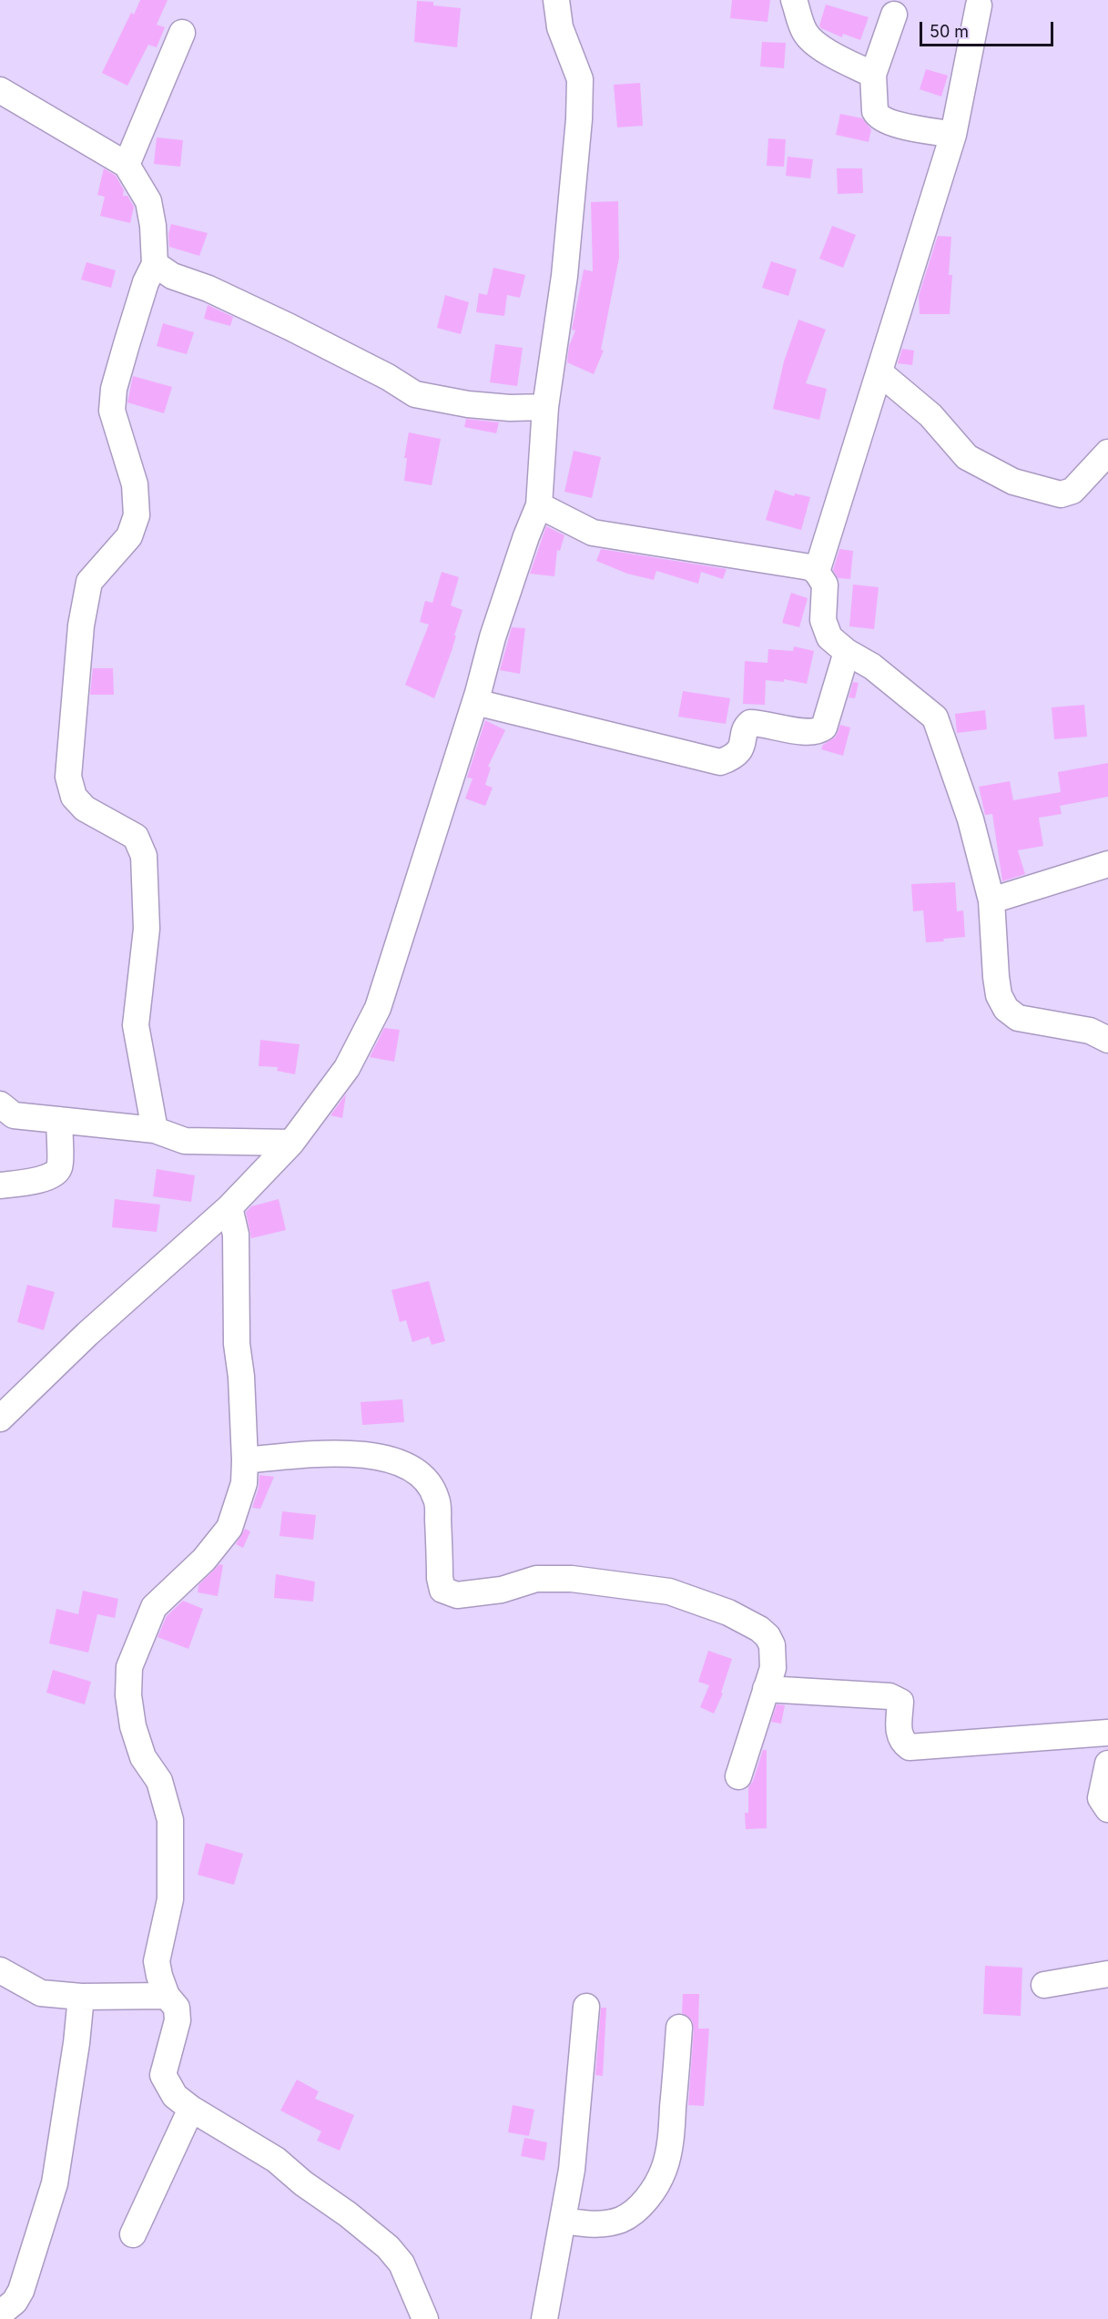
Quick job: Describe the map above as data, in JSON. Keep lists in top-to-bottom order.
{
  "scale_bar": "50 m"
}
